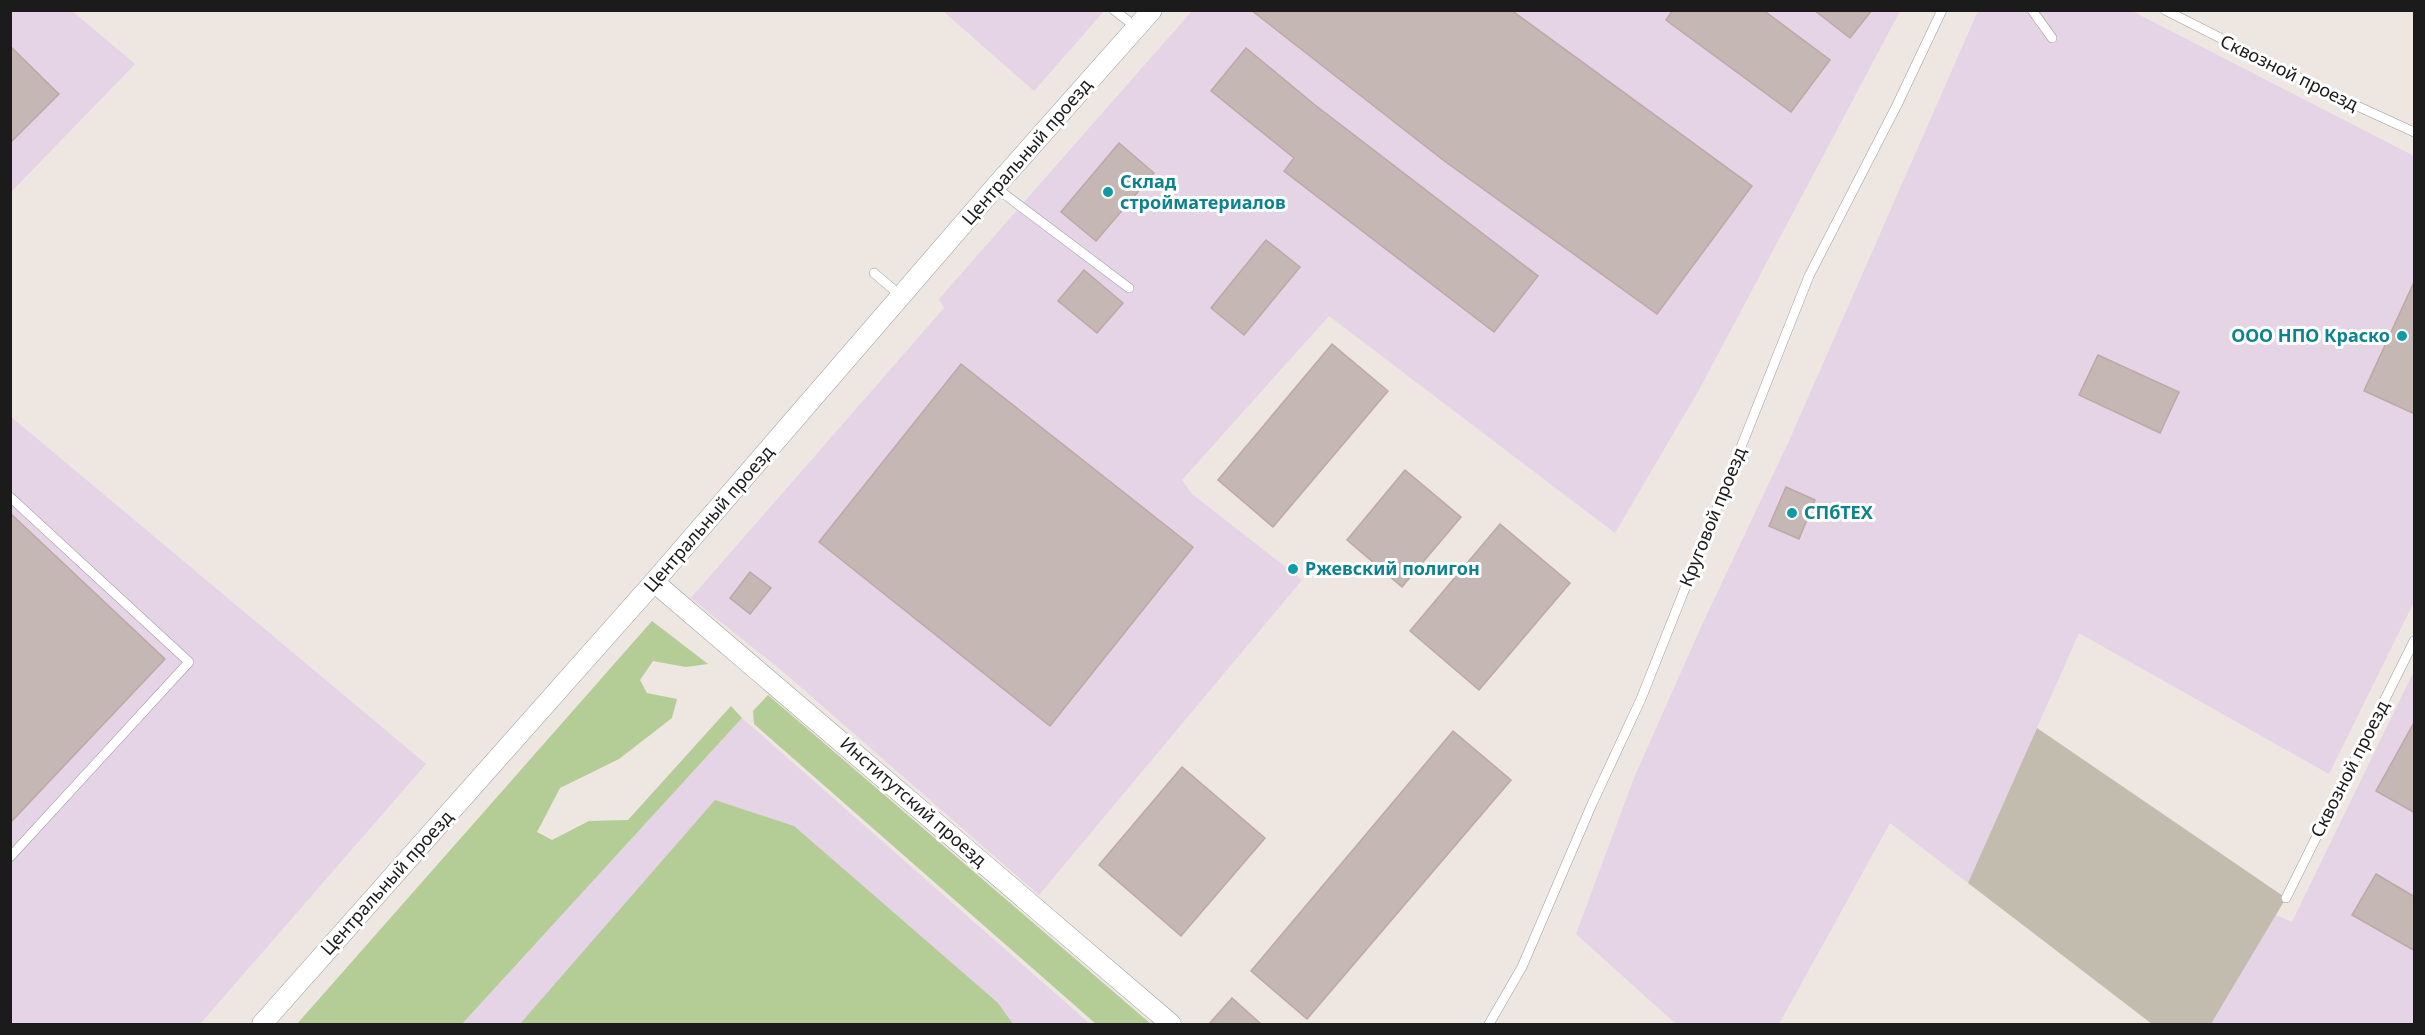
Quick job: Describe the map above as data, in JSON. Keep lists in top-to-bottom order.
{
  "streets": {
    "street": ["Центральный проезд", "Институтский проезд"],
    "lane": ["Сквозной проезд", "Круговой проезд"]
  },
  "crossings": [
    ["Центральный проезд", "Институтский проезд"]
  ],
  "places": [
    "Склад стройматериалов",
    "ООО НПО Краско",
    "СПбТЕХ",
    "Ржевский полигон"
  ]
}
